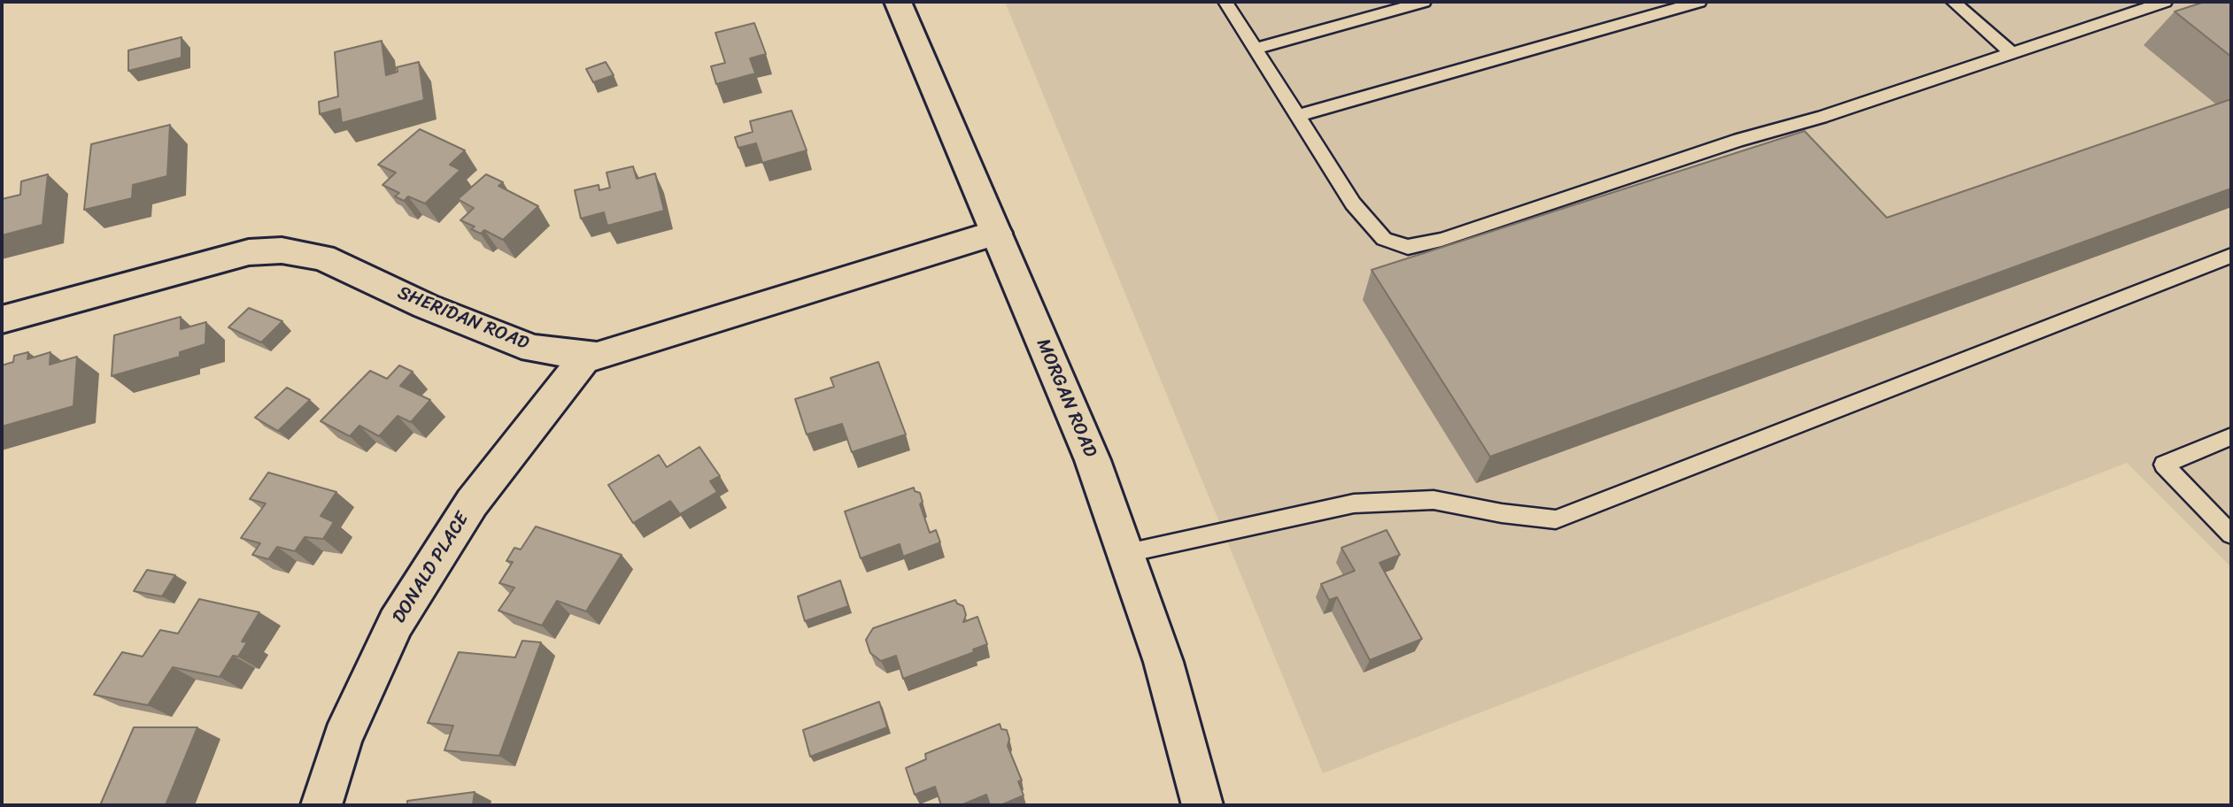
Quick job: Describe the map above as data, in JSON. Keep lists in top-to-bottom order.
{
  "streets": {
    "street": ["SHERIDAN ROAD", "MORGAN ROAD", "DONALD PLACE"]
  },
  "crossings": [
    ["SHERIDAN ROAD", "MORGAN ROAD"],
    ["SHERIDAN ROAD", "DONALD PLACE"]
  ]
}
